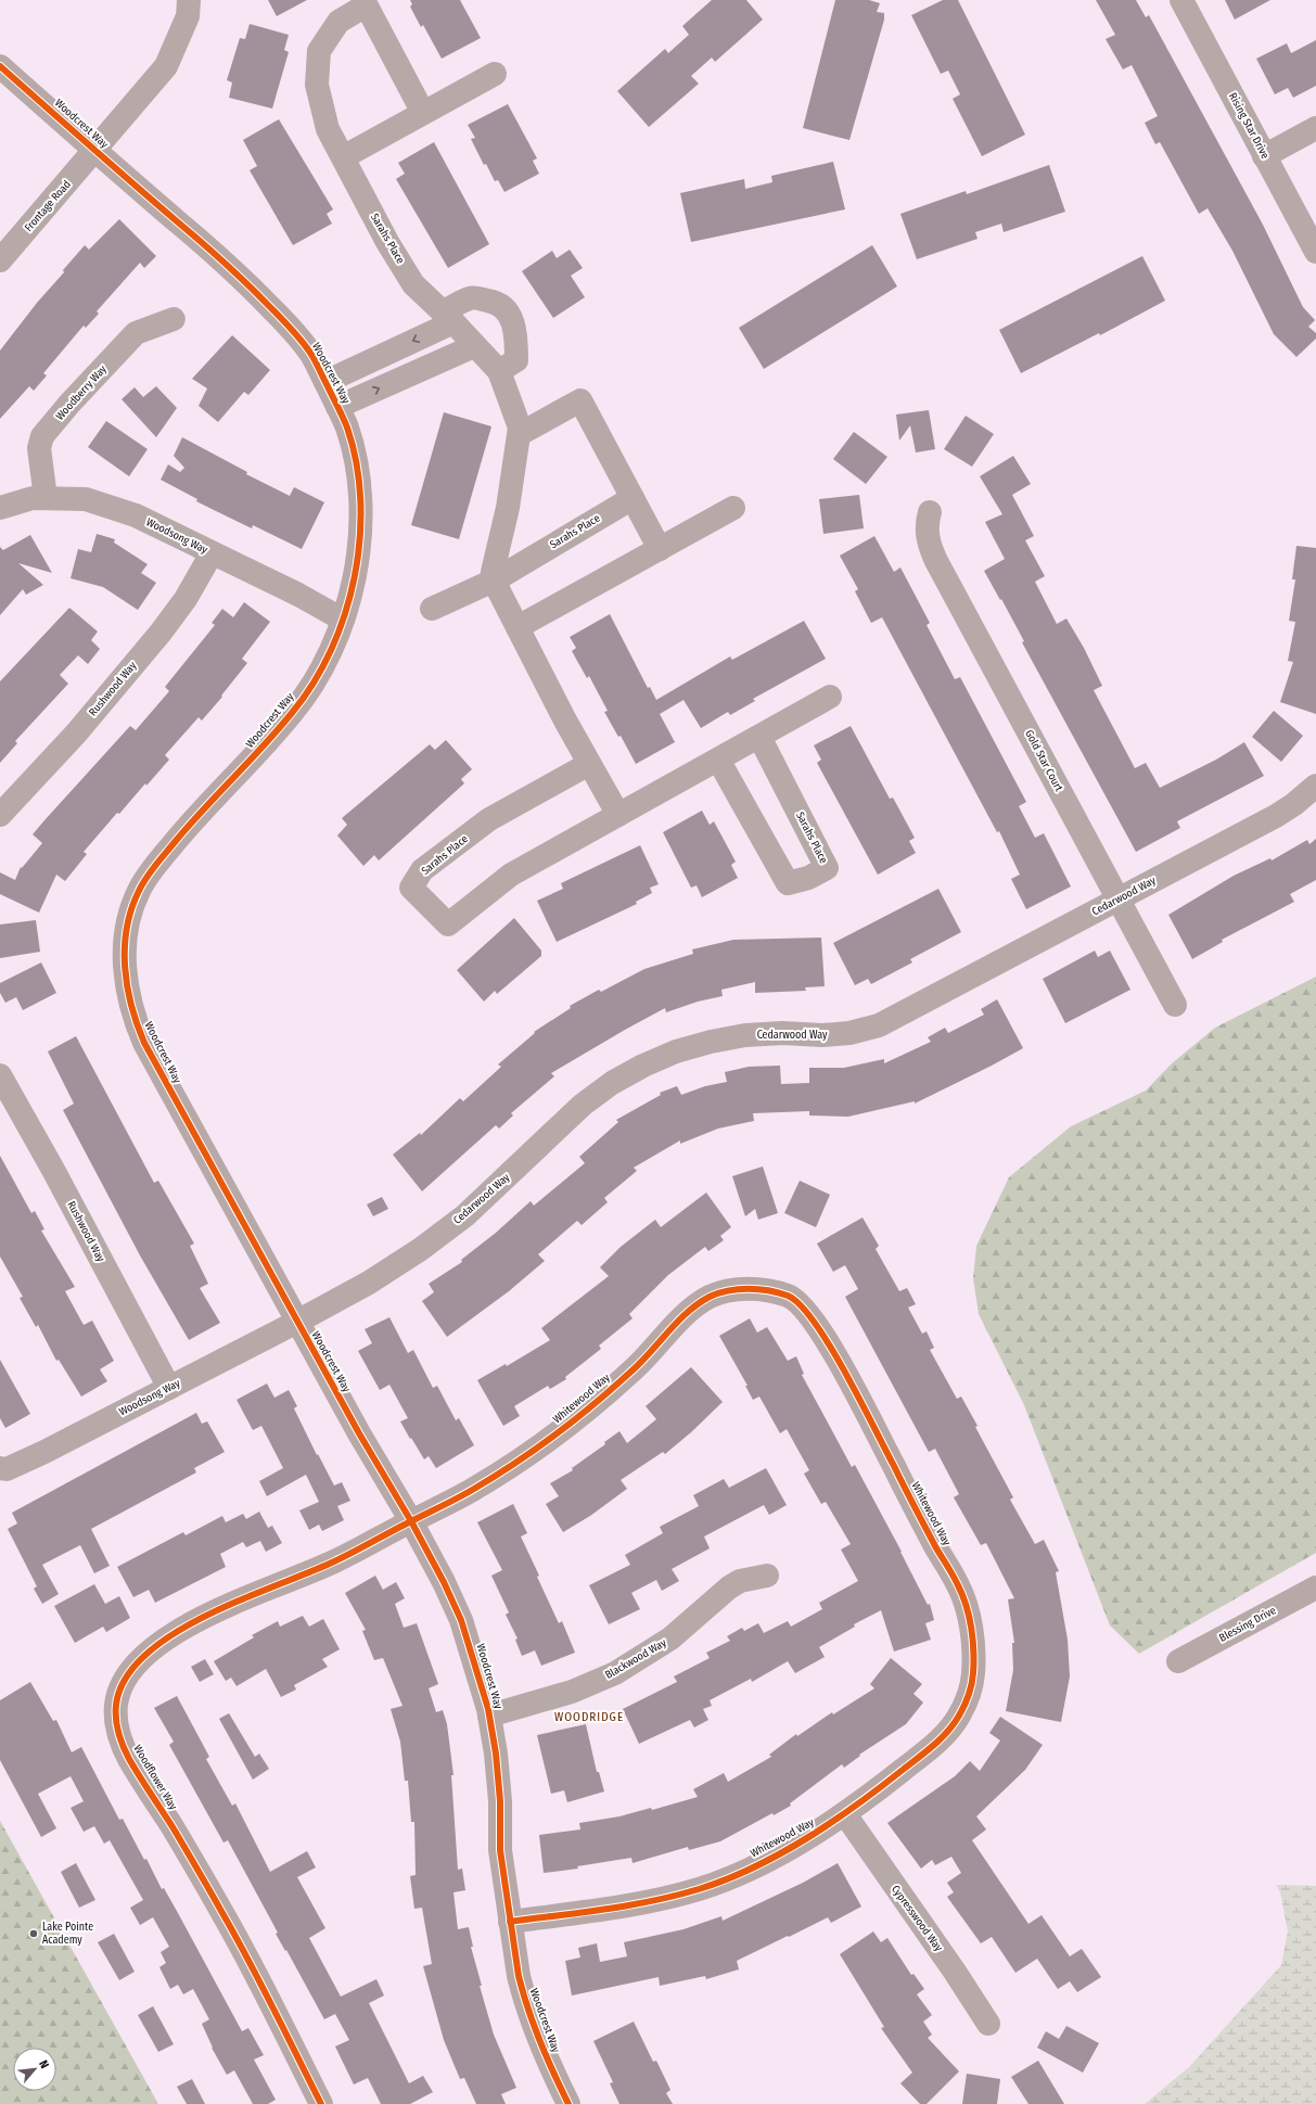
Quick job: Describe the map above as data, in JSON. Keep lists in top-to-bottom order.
{
  "streets": {
    "street": [
      "Woodcrest Way",
      "Rising Star Drive",
      "Frontage Road",
      "Sarahs Place",
      "Woodberry Way",
      "Woodsong Way",
      "Rushwood Way",
      "Gold Star Court",
      "Cedarwood Way",
      "Whitewood Way",
      "Blessing Drive",
      "Blackwood Way",
      "Woodflower Way",
      "Cypresswood Way"
    ]
  },
  "crossings": [
    ["Woodcrest Way", "Frontage Road"],
    ["Woodcrest Way", "Woodsong Way"],
    ["Woodcrest Way", "Cedarwood Way"],
    ["Woodcrest Way", "Whitewood Way"],
    ["Woodcrest Way", "Blackwood Way"],
    ["Woodcrest Way", "Woodflower Way"],
    ["Woodberry Way", "Woodsong Way"],
    ["Woodsong Way", "Rushwood Way"],
    ["Woodsong Way", "Cedarwood Way"],
    ["Gold Star Court", "Cedarwood Way"],
    ["Whitewood Way", "Woodflower Way"],
    ["Whitewood Way", "Cypresswood Way"]
  ],
  "districts": ["WOODRIDGE"],
  "places": ["Lake Pointe Academy"],
  "north": "top right"
}
